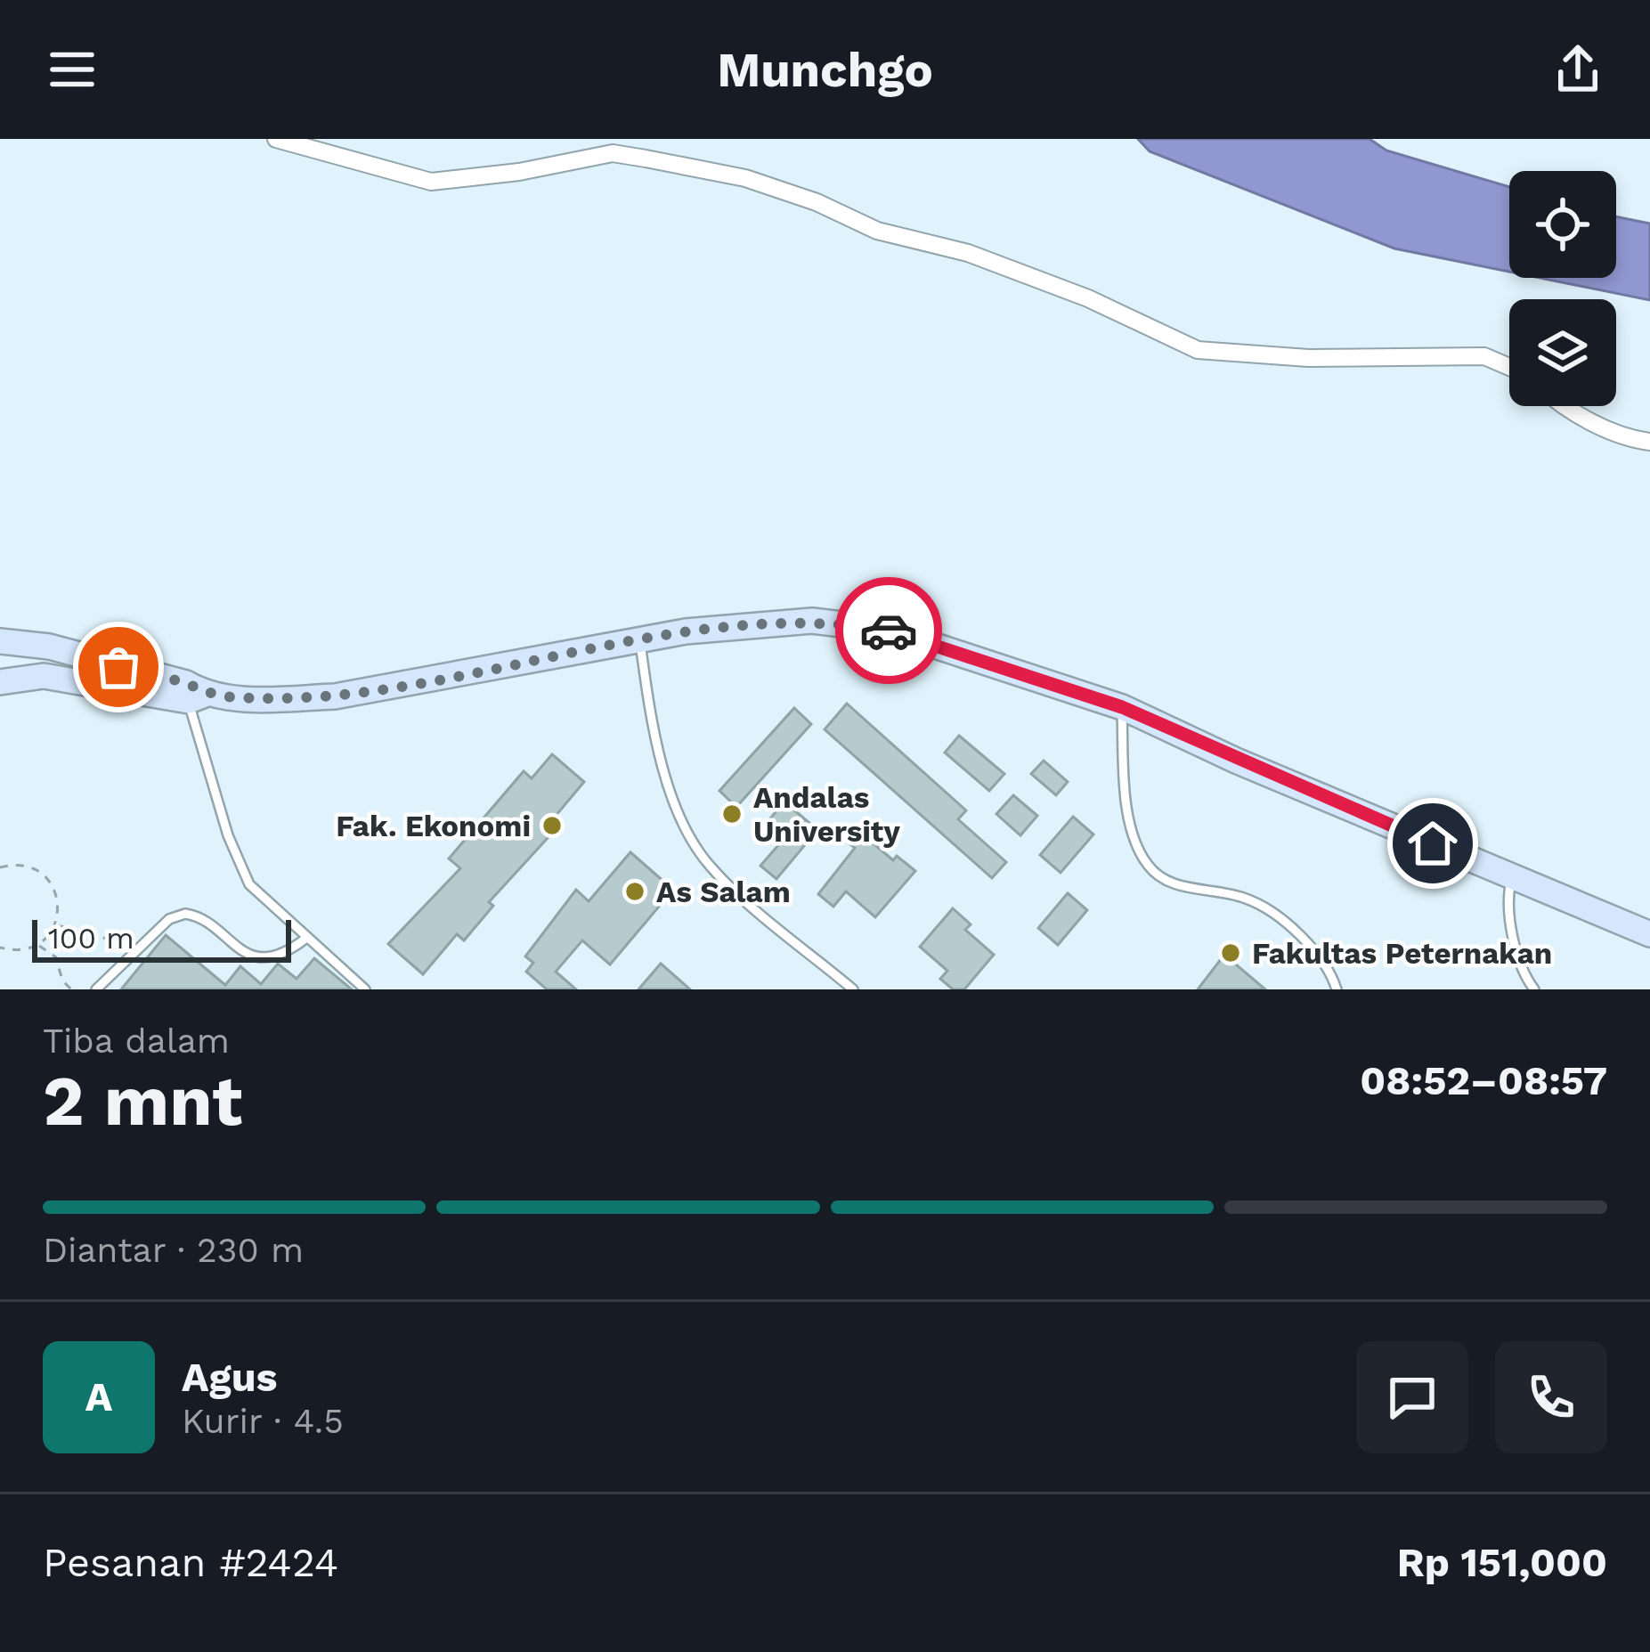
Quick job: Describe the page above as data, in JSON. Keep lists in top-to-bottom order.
{
  "places": [
    "Andalas University",
    "Fak. Ekonomi",
    "As Salam",
    "Fakultas Peternakan"
  ],
  "scale_bar": "100 m",
  "page": {
    "header": "Munchgo",
    "scale": "100 m",
    "heading": ["2 mnt", "Tiba dalam", "08:52–08:57"],
    "panel": [
      "Agus",
      "Kurir · 4.5",
      "Pesanan #2424",
      "Rp 151,000"
    ],
    "bar": "Diantar · 230 m",
    "round": "A"
  }
}
